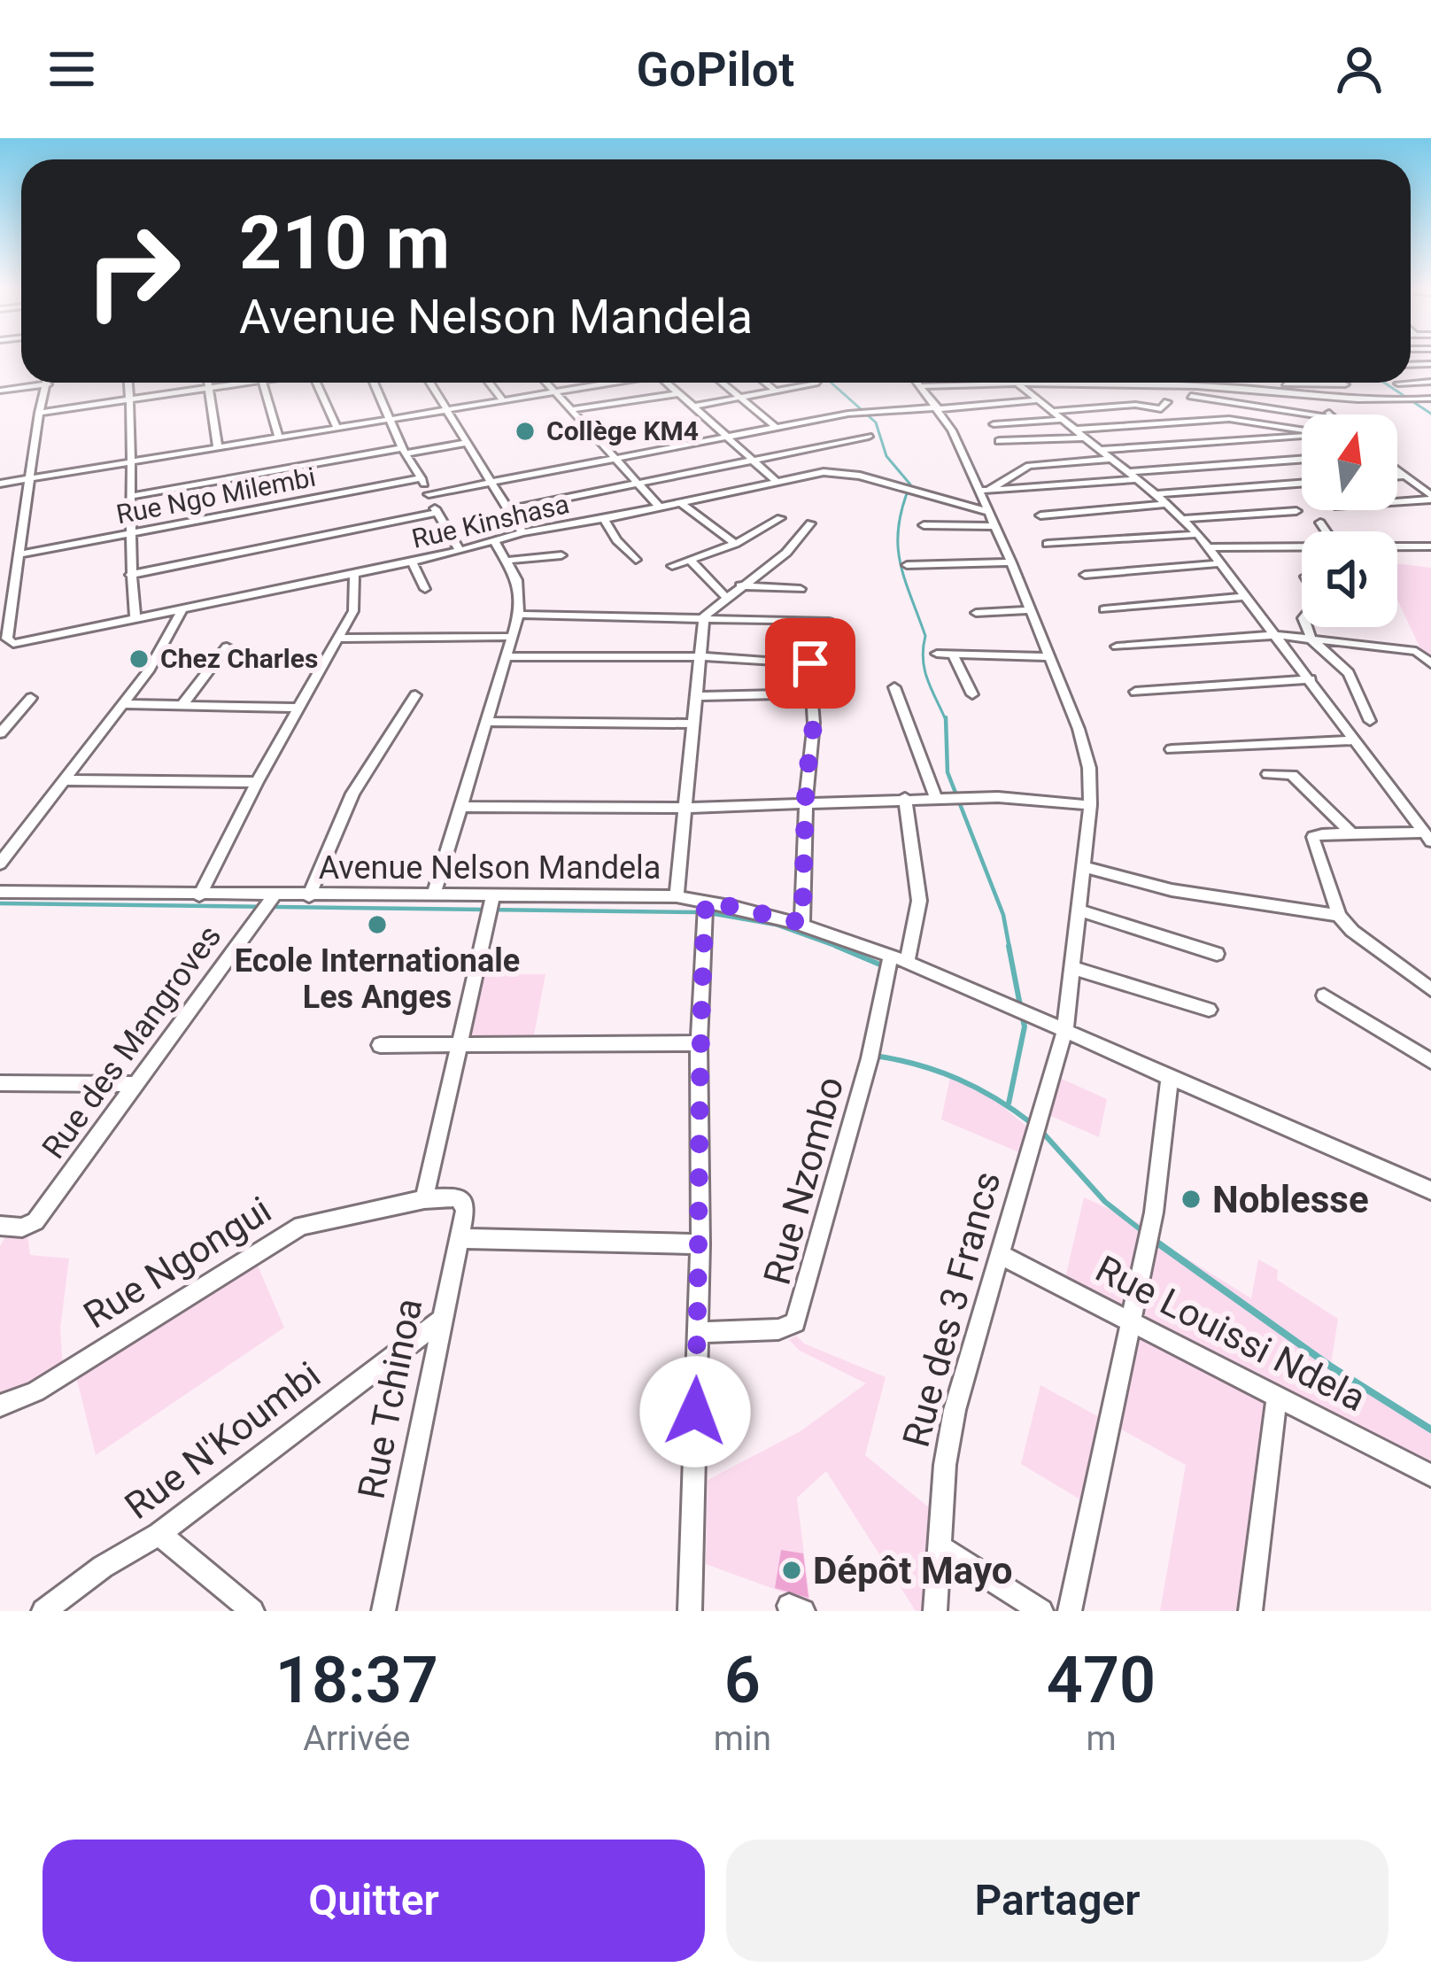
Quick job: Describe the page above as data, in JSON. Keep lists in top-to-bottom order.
{
  "streets": {
    "street": [
      "Rue Ngo Milembi",
      "Rue Kinshasa",
      "Avenue Nelson Mandela",
      "Rue des Mangroves",
      "Rue Nzombo",
      "Rue Ngongui",
      "Rue des 3 Francs",
      "Rue Louissi Ndela",
      "Rue Tchinoa",
      "Rue N'Koumbi"
    ]
  },
  "crossings": [
    ["Rue Ngo Milembi", "Rue Kinshasa"],
    ["Rue Kinshasa", "Rue des 3 Francs"],
    ["Avenue Nelson Mandela", "Rue des Mangroves"],
    ["Avenue Nelson Mandela", "Rue Nzombo"],
    ["Avenue Nelson Mandela", "Rue des 3 Francs"],
    ["Rue Ngongui", "Rue Tchinoa"],
    ["Rue des 3 Francs", "Rue Louissi Ndela"],
    ["Rue Tchinoa", "Rue N'Koumbi"]
  ],
  "places": [
    "Collège KM4",
    "Chez Charles",
    "Ecole Internationale Les Anges",
    "Noblesse",
    "Dépôt Mayo"
  ],
  "north": "top",
  "page": {
    "header": "GoPilot",
    "turn": ["210 m", "Avenue Nelson Mandela"],
    "eta": [
      "18:37",
      "Arrivée",
      "6",
      "min",
      "470",
      "m"
    ],
    "buttons": ["Quitter", "Partager"]
  }
}
